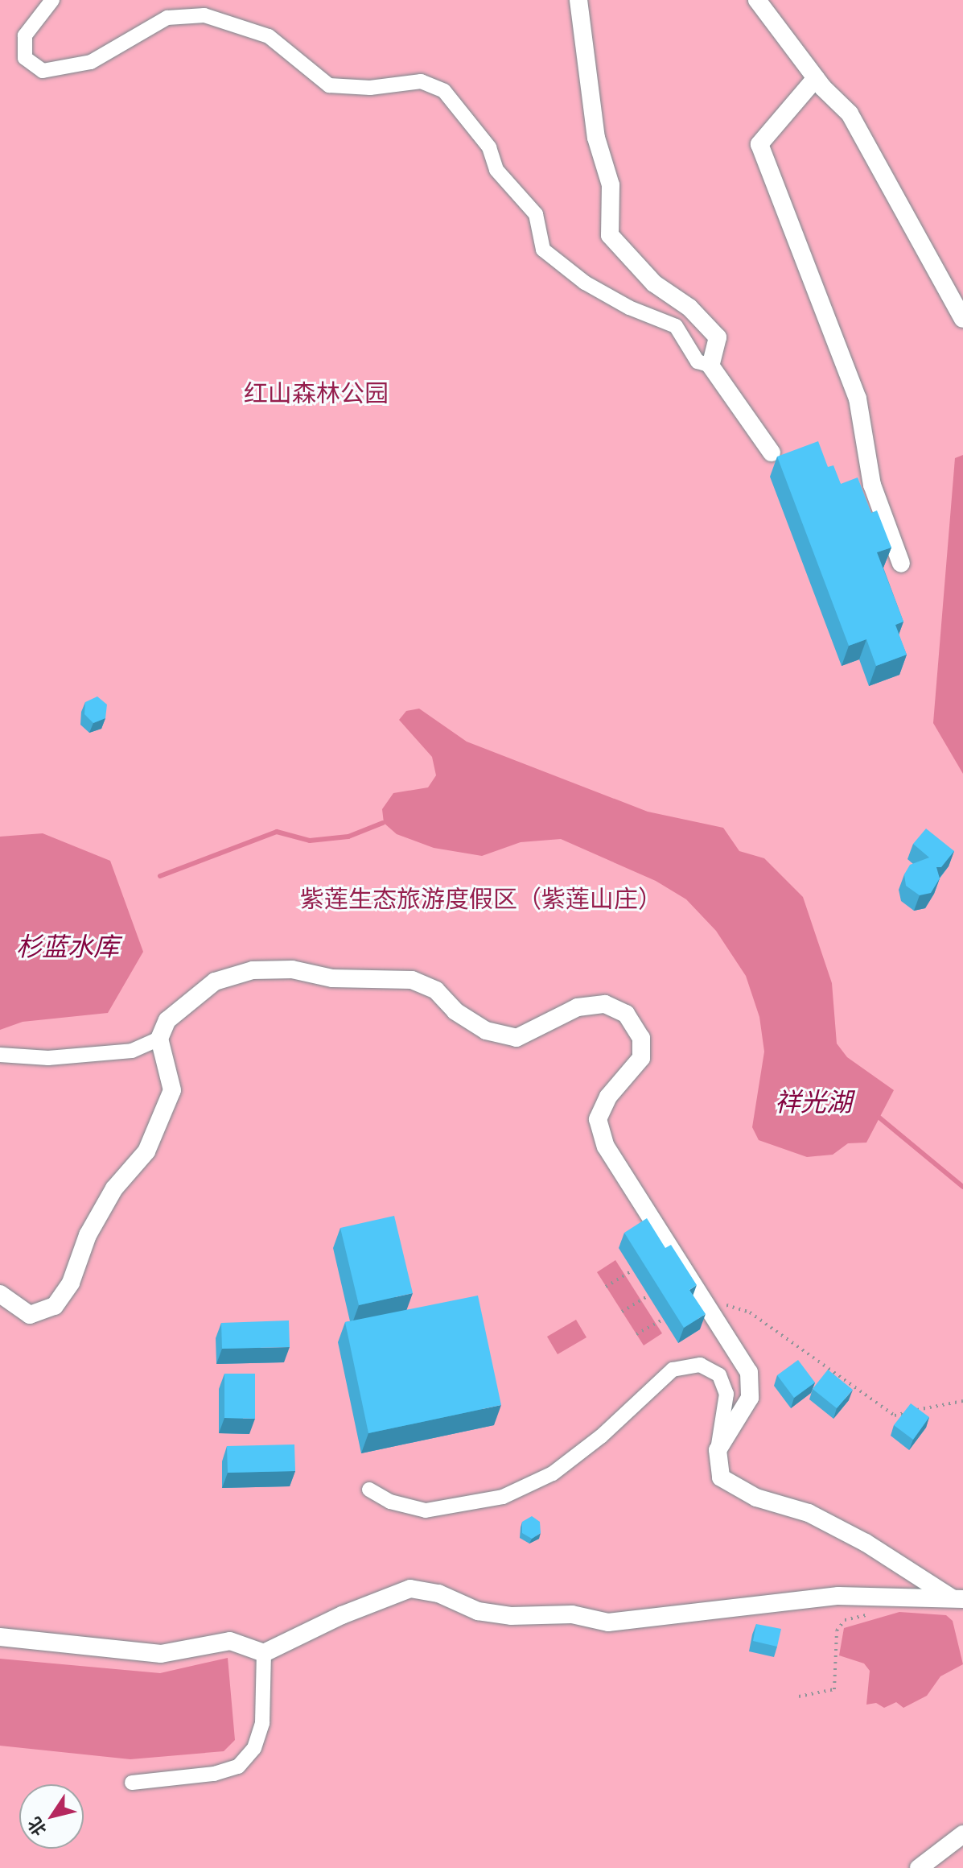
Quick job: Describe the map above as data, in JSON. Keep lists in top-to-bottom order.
{
  "water": ["杉蓝水库", "祥光湖"],
  "parks": ["红山森林公园", "紫莲生态旅游度假区（紫莲山庄）"],
  "north": "bottom left"
}
